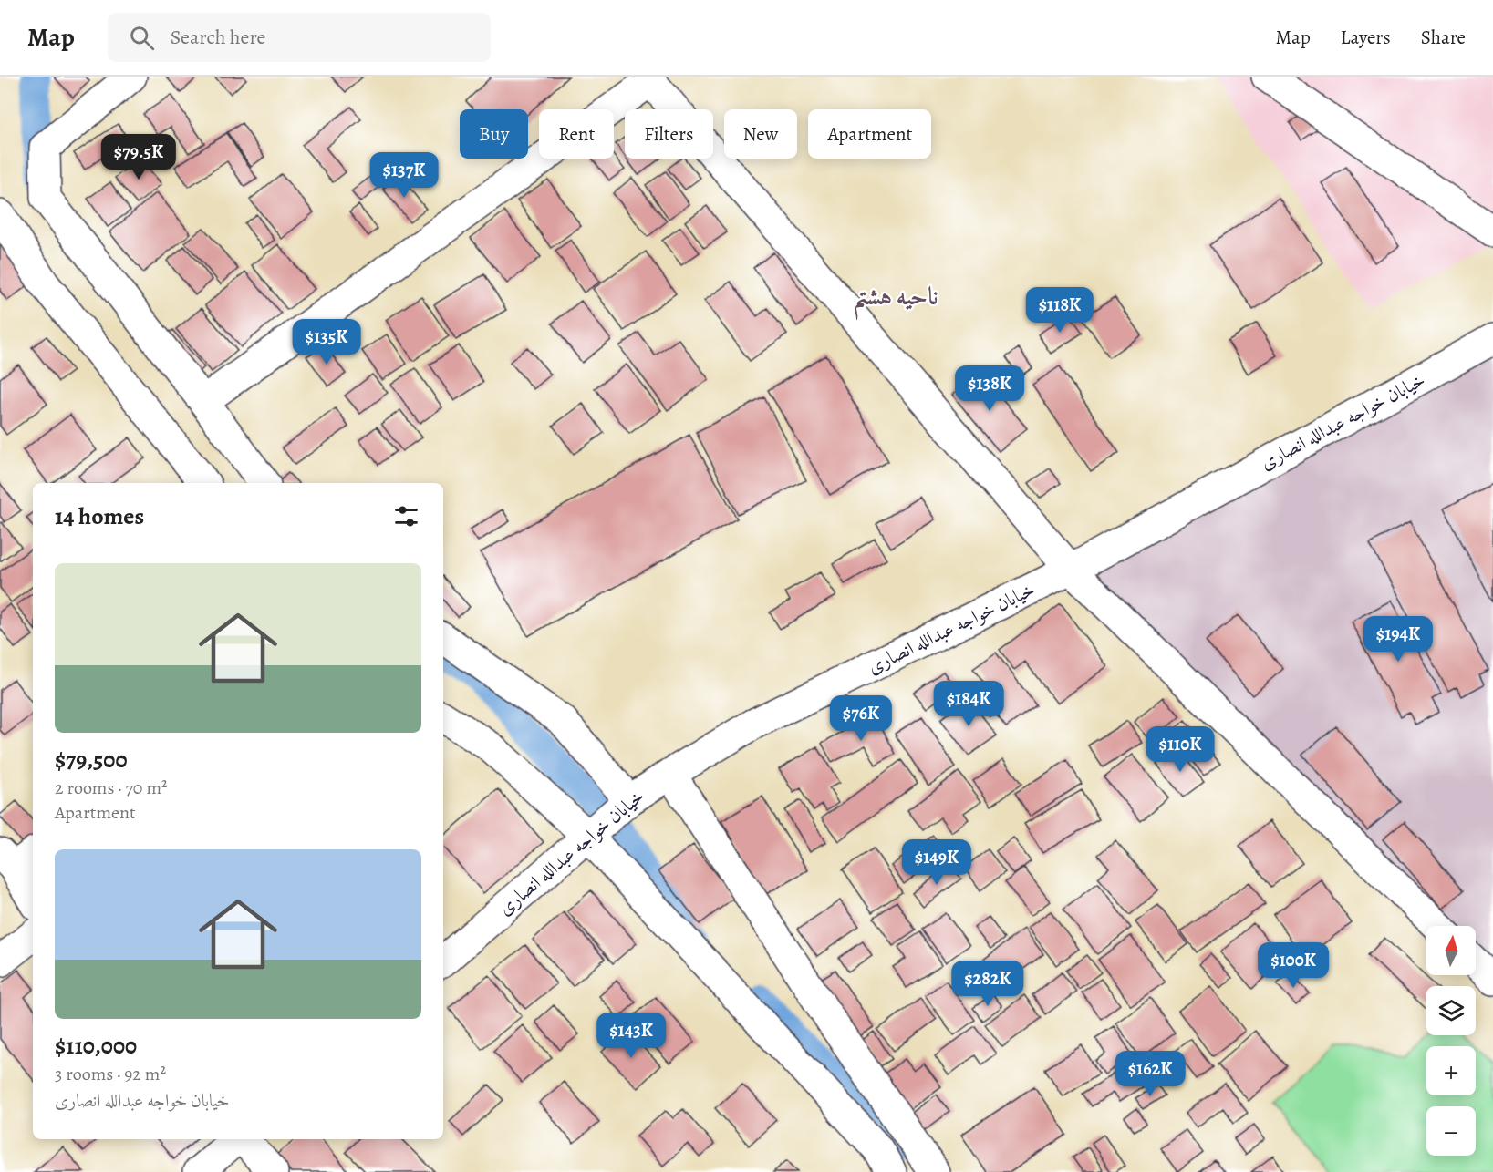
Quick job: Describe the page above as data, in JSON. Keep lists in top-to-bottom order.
{
  "streets": {
    "street": ["خیابان خواجه عبدالله انصاری"]
  },
  "districts": ["ناحیه هشتم"],
  "north": "top",
  "page": {
    "header": "Map",
    "search": "Search here",
    "nav": ["Map", "Layers", "Share"],
    "chip": [
      "Buy",
      "Rent",
      "Filters",
      "New",
      "Apartment"
    ],
    "price": [
      "$79.5K",
      "$137K",
      "$118K",
      "$135K",
      "$138K",
      "$194K",
      "$184K",
      "$76K",
      "$110K",
      "$149K",
      "$100K",
      "$282K",
      "$143K",
      "$162K"
    ],
    "heading": "14 homes",
    "list": [
      {
        "name": "$79,500",
        "note": "2 rooms · 70 m² · Apartment"
      },
      {
        "name": "$110,000",
        "note": "3 rooms · 92 m² · خیابان خواجه عبدالله انصاری"
      }
    ],
    "map_buttons": ["+", "−"]
  }
}
